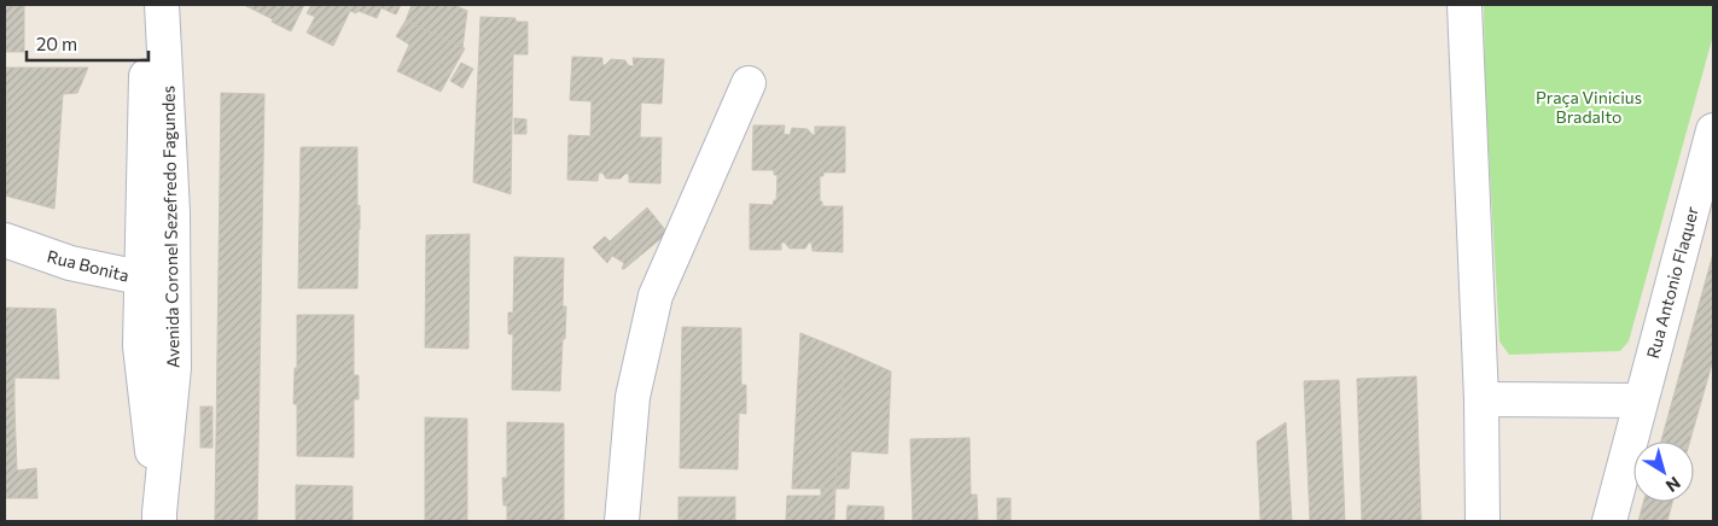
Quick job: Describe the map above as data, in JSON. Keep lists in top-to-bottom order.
{
  "streets": {
    "street": ["Avenida Coronel Sezefredo Fagundes", "Rua Bonita", "Rua Antonio Flaquer"]
  },
  "crossings": [
    ["Avenida Coronel Sezefredo Fagundes", "Rua Bonita"]
  ],
  "parks": ["Praça Vinicius Bradalto"],
  "scale_bar": "20 m",
  "north": "bottom right"
}
